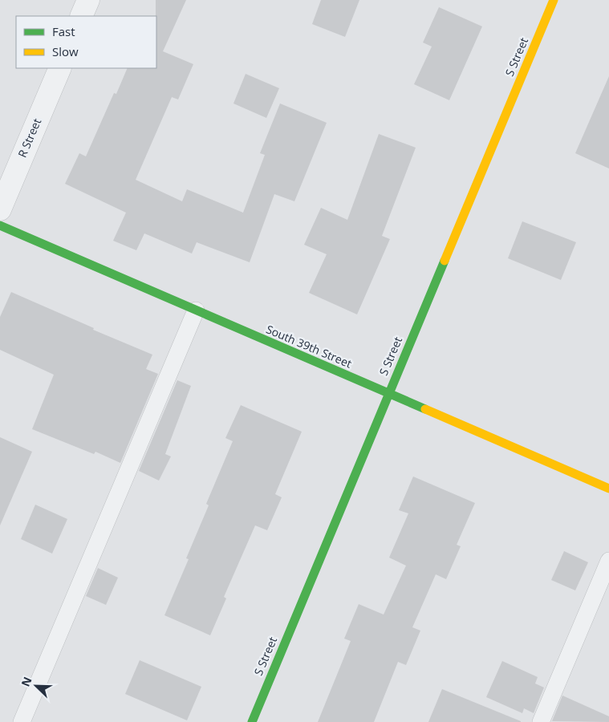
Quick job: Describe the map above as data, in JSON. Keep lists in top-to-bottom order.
{
  "streets": {
    "street": ["S Street", "R Street", "South 39th Street"]
  },
  "crossings": [
    ["S Street", "South 39th Street"]
  ],
  "legend": ["Fast", "Slow"],
  "north": "top left"
}
